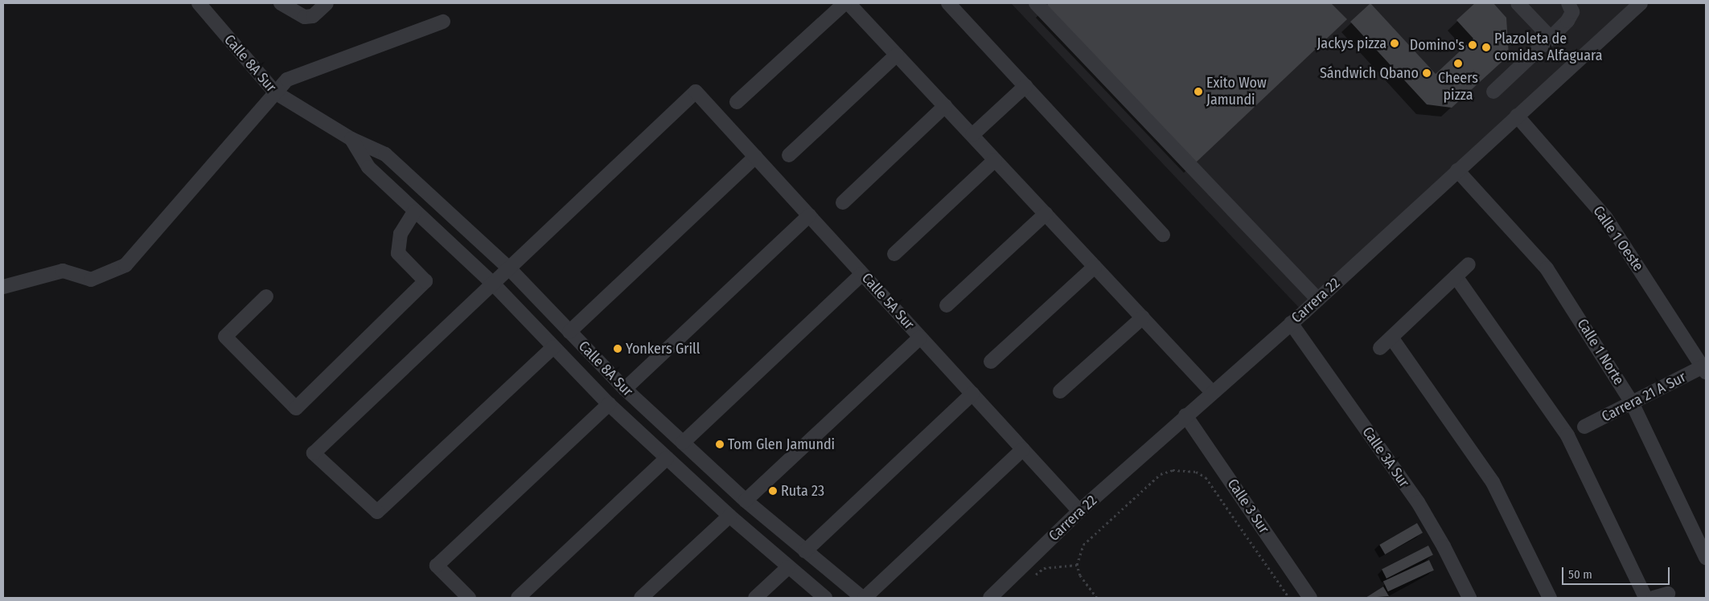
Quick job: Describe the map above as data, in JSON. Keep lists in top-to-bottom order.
{
  "streets": {
    "street": [
      "Calle 8A Sur",
      "Calle 1 Oeste",
      "Carrera 22",
      "Calle 5A Sur",
      "Calle 1 Norte",
      "Carrera 21 A Sur",
      "Calle 3A Sur",
      "Calle 3 Sur"
    ]
  },
  "crossings": [
    ["Calle 8A Sur", "Calle 5A Sur"],
    ["Calle 1 Oeste", "Carrera 22"],
    ["Calle 1 Oeste", "Carrera 21 A Sur"],
    ["Carrera 22", "Calle 5A Sur"],
    ["Carrera 22", "Calle 1 Norte"],
    ["Carrera 22", "Calle 3A Sur"],
    ["Carrera 22", "Calle 3 Sur"],
    ["Calle 1 Norte", "Carrera 21 A Sur"]
  ],
  "places": [
    "Jackys pizza",
    "Domino's",
    "Plazoleta de comidas Alfaguara",
    "Cheers pizza",
    "Sándwich Qbano",
    "Exito Wow Jamundi",
    "Yonkers Grill",
    "Tom Glen Jamundi",
    "Ruta 23"
  ],
  "scale_bar": "50 m"
}
